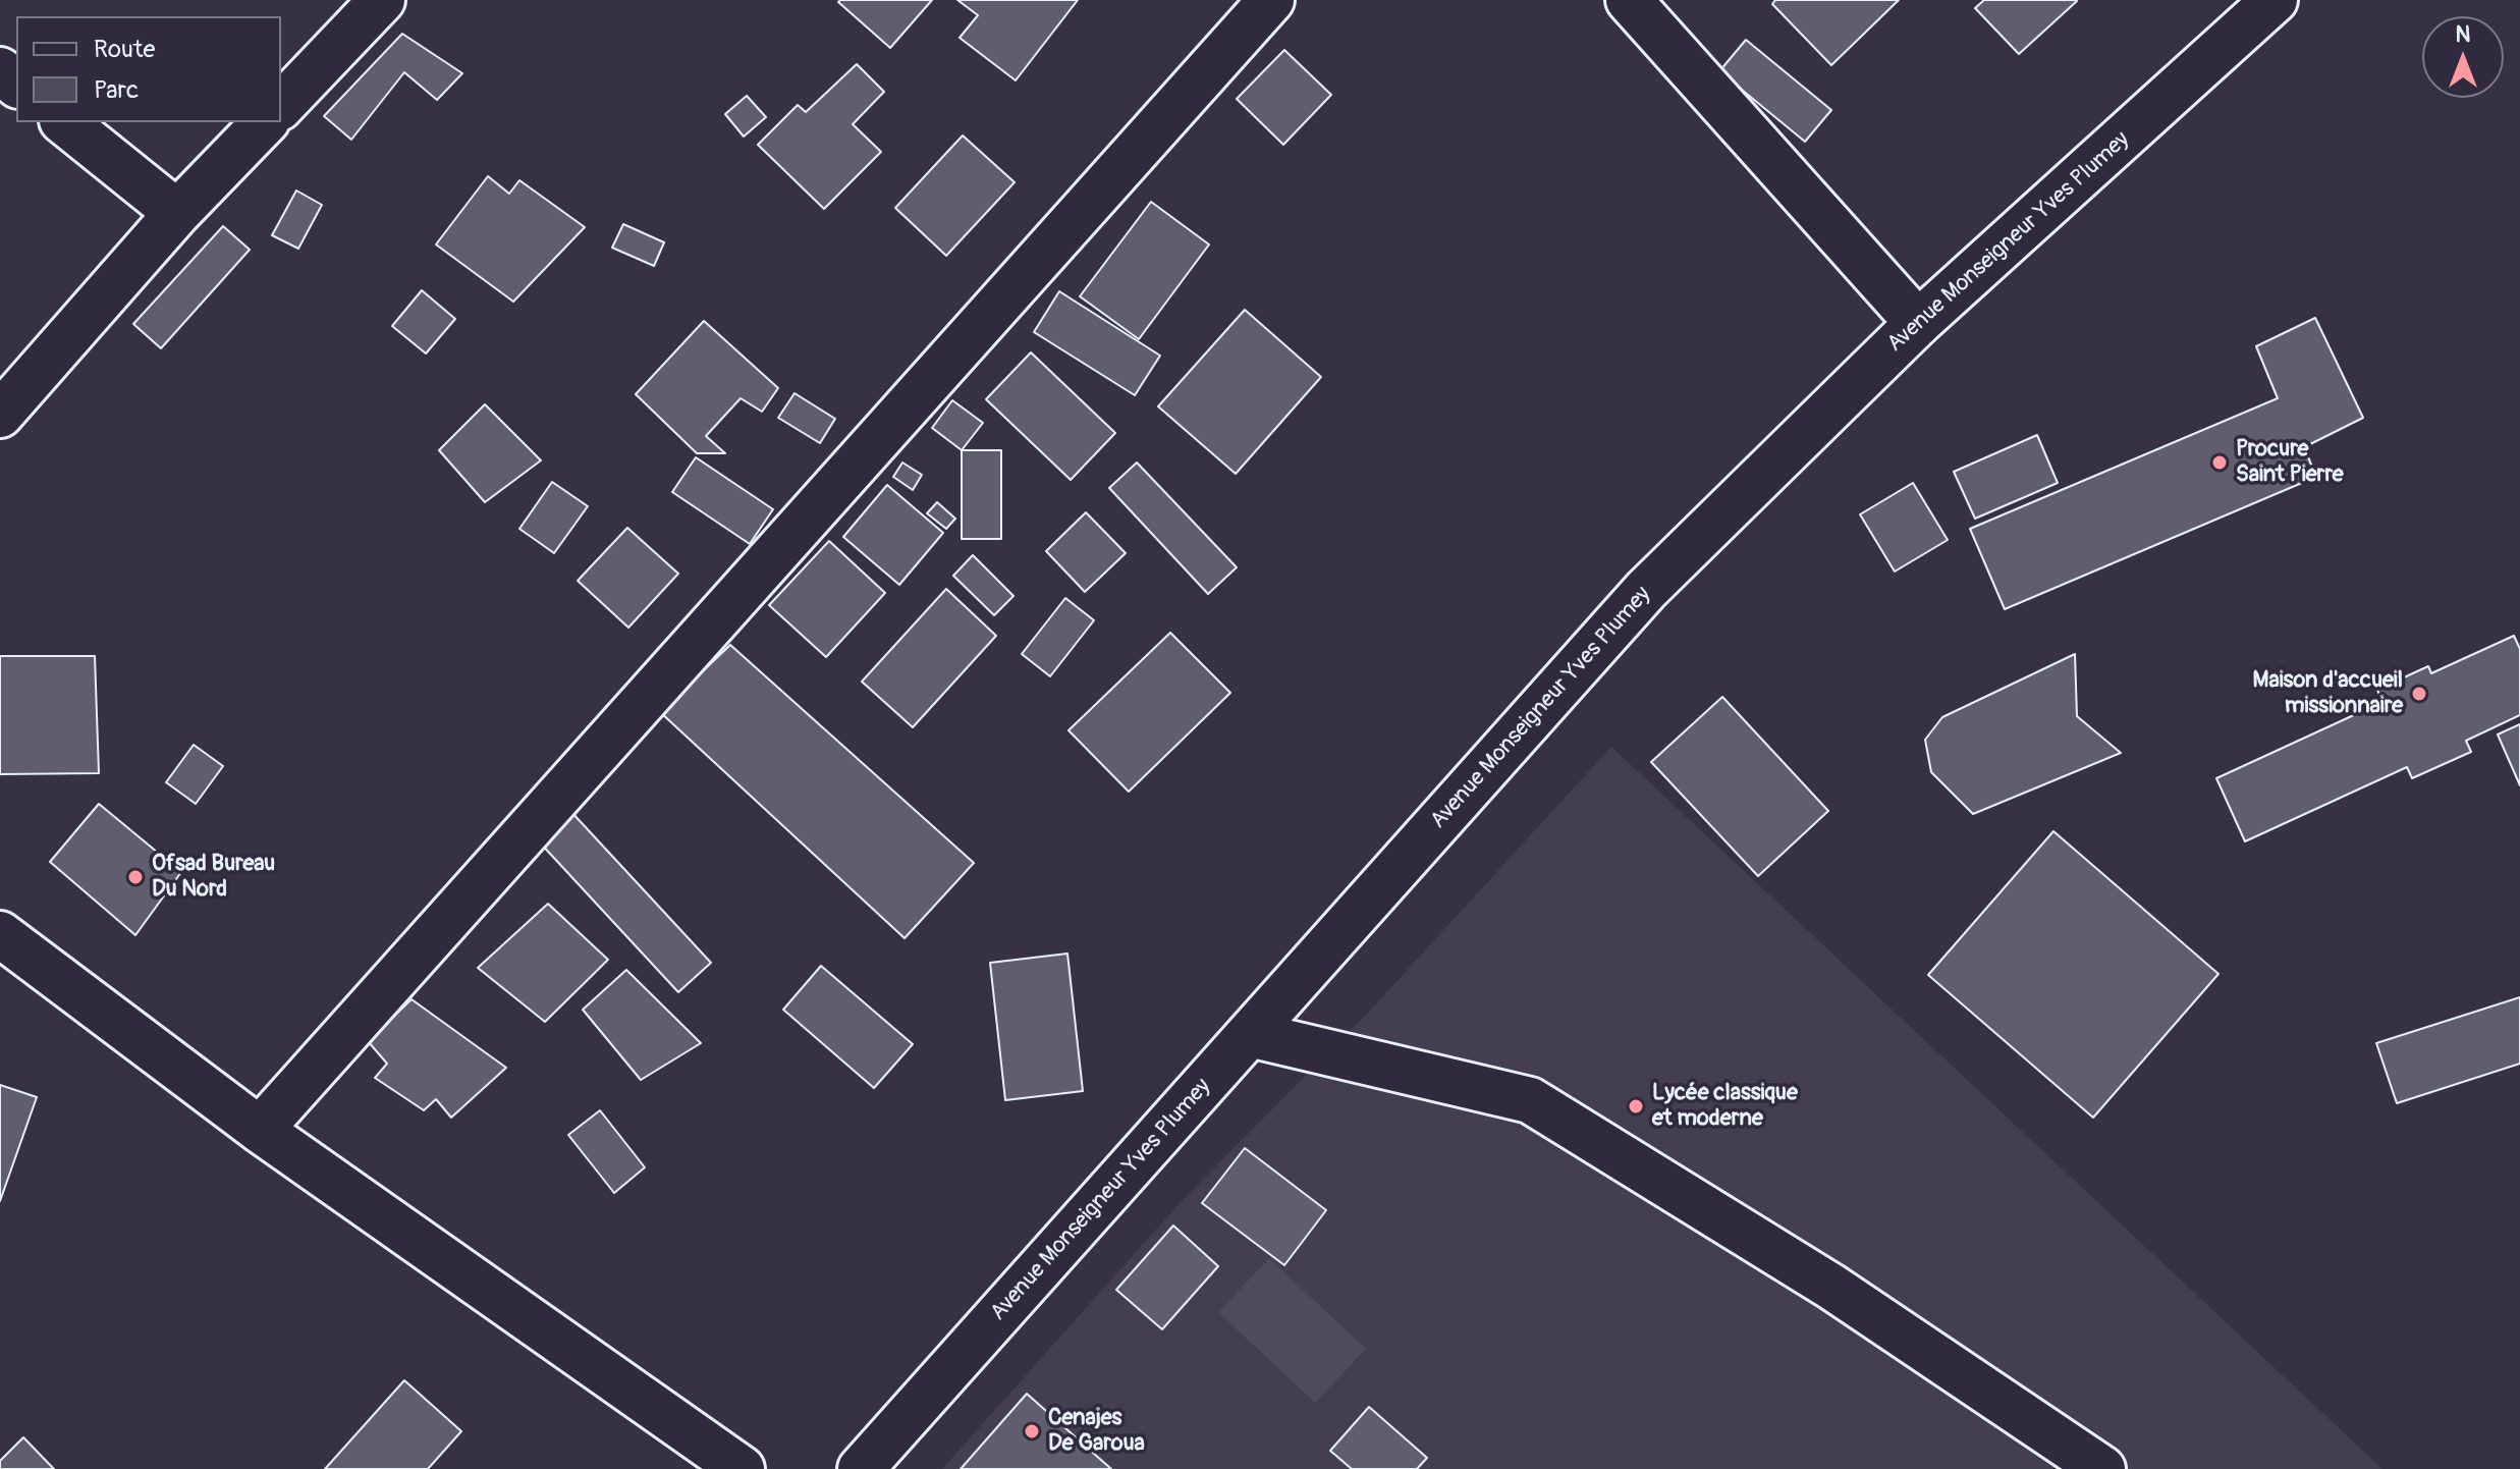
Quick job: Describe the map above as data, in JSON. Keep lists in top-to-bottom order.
{
  "streets": {
    "street": ["Avenue Monseigneur Yves Plumey"]
  },
  "places": [
    "Procure Saint Pierre",
    "Maison d'accueil missionnaire",
    "Ofsad Bureau Du Nord",
    "Lycée classique et moderne",
    "Cenajes De Garoua"
  ],
  "legend": ["Route", "Parc"],
  "north": "top"
}
